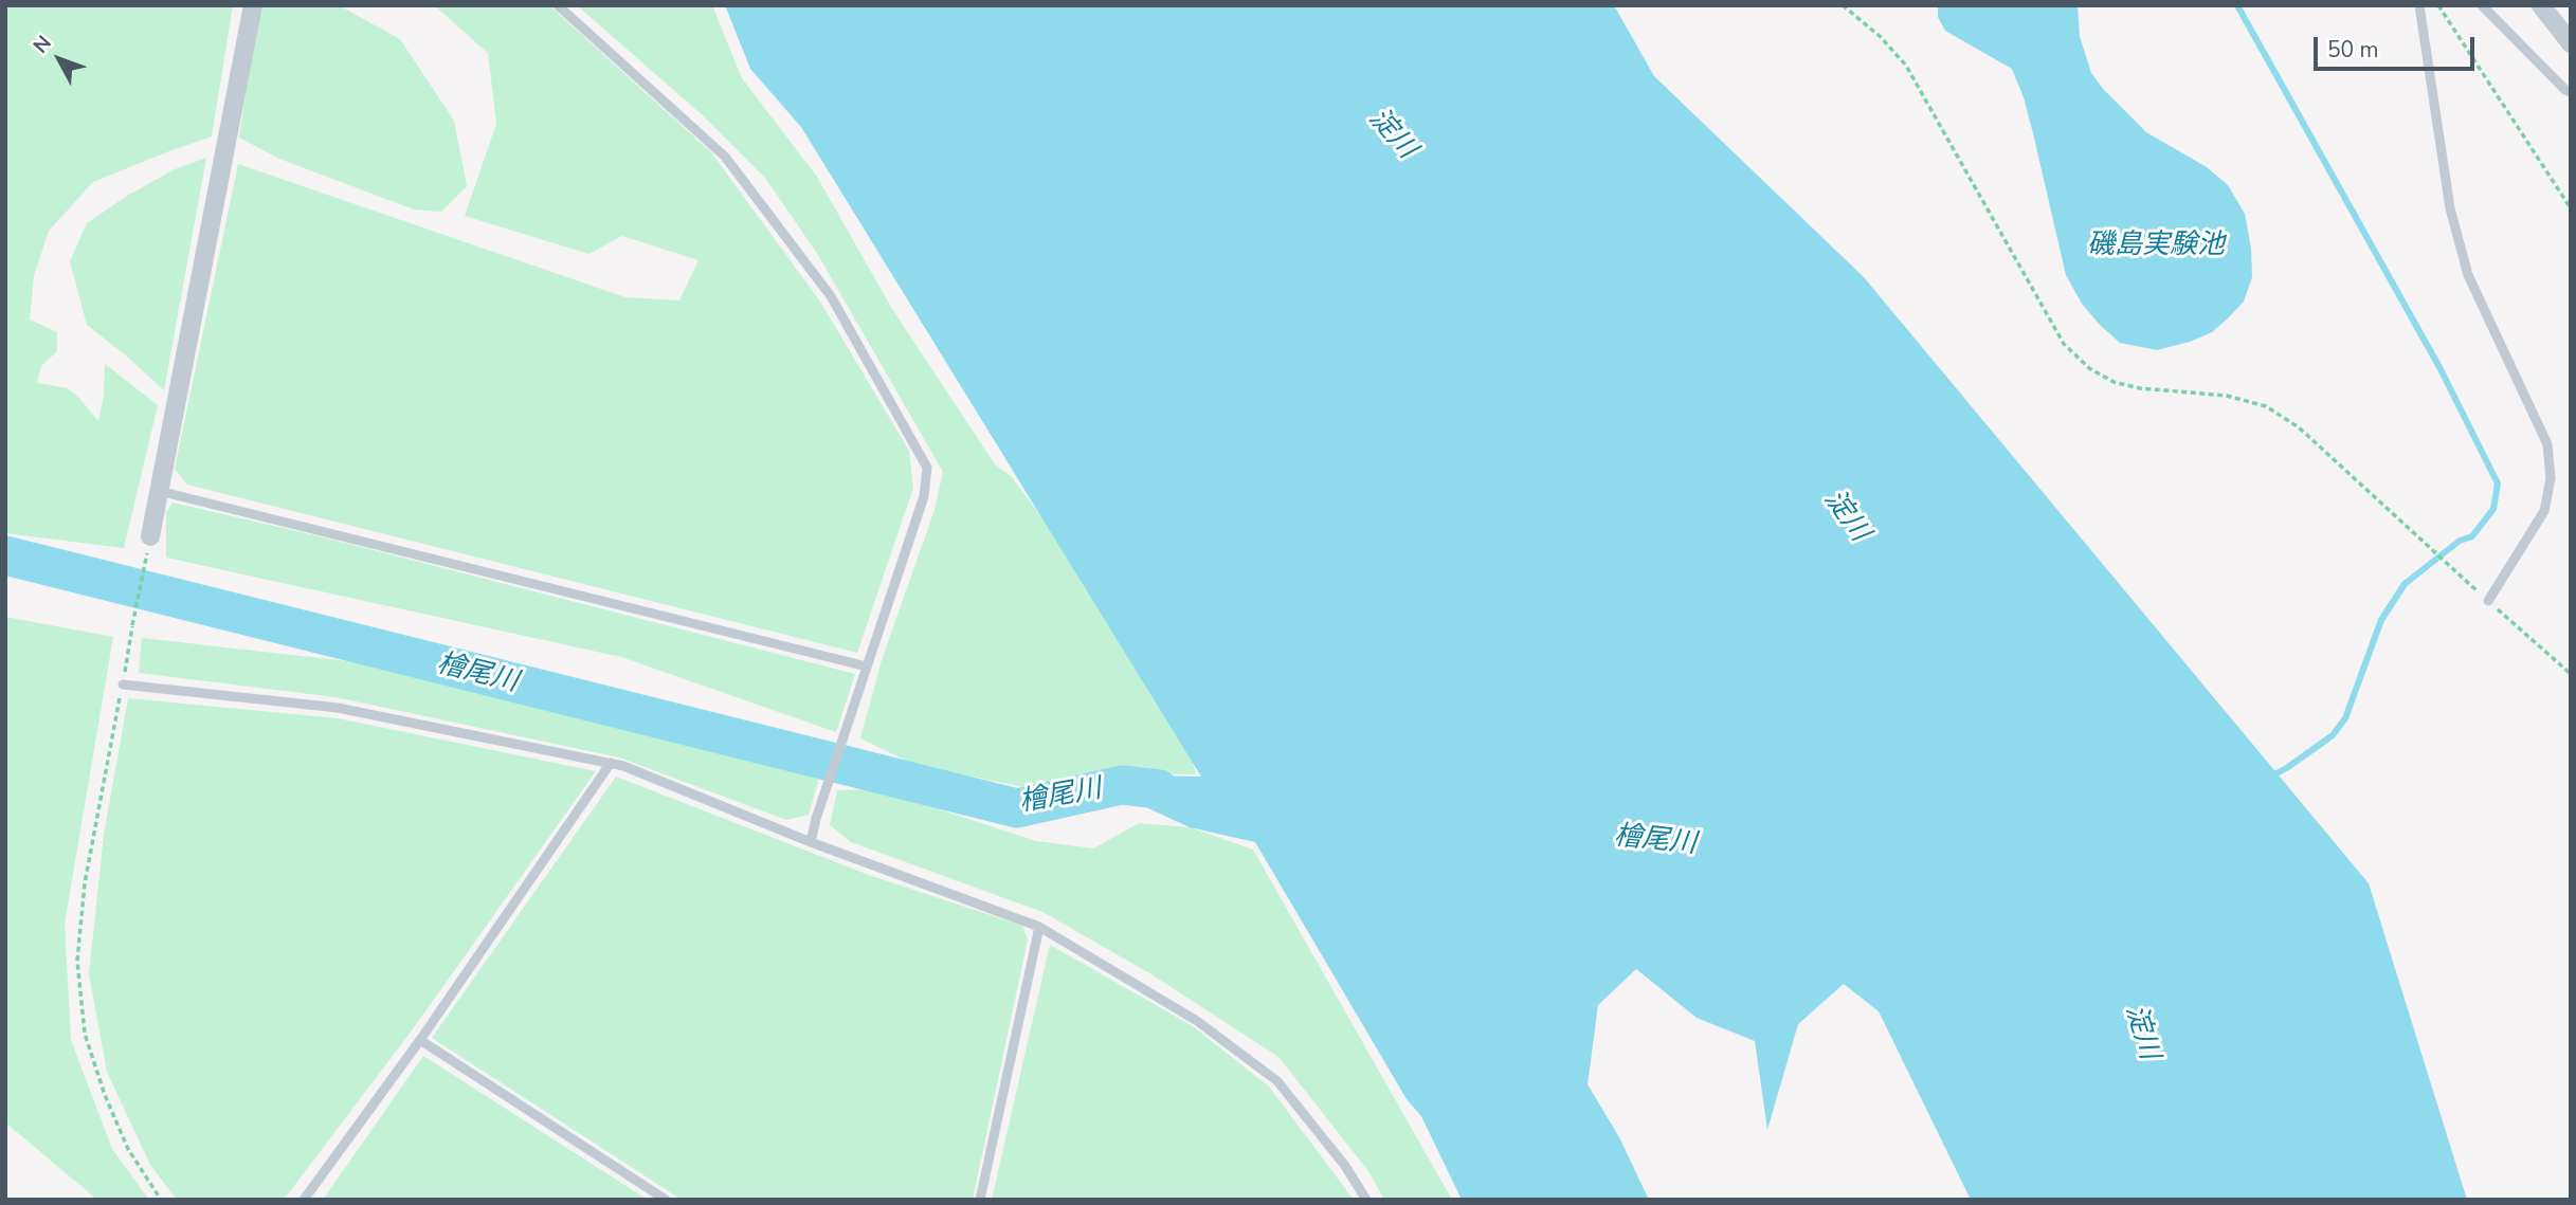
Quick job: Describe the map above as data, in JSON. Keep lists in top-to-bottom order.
{
  "water": ["淀川", "磯島実験池", "檜尾川"],
  "scale_bar": "50 m",
  "north": "top left"
}
